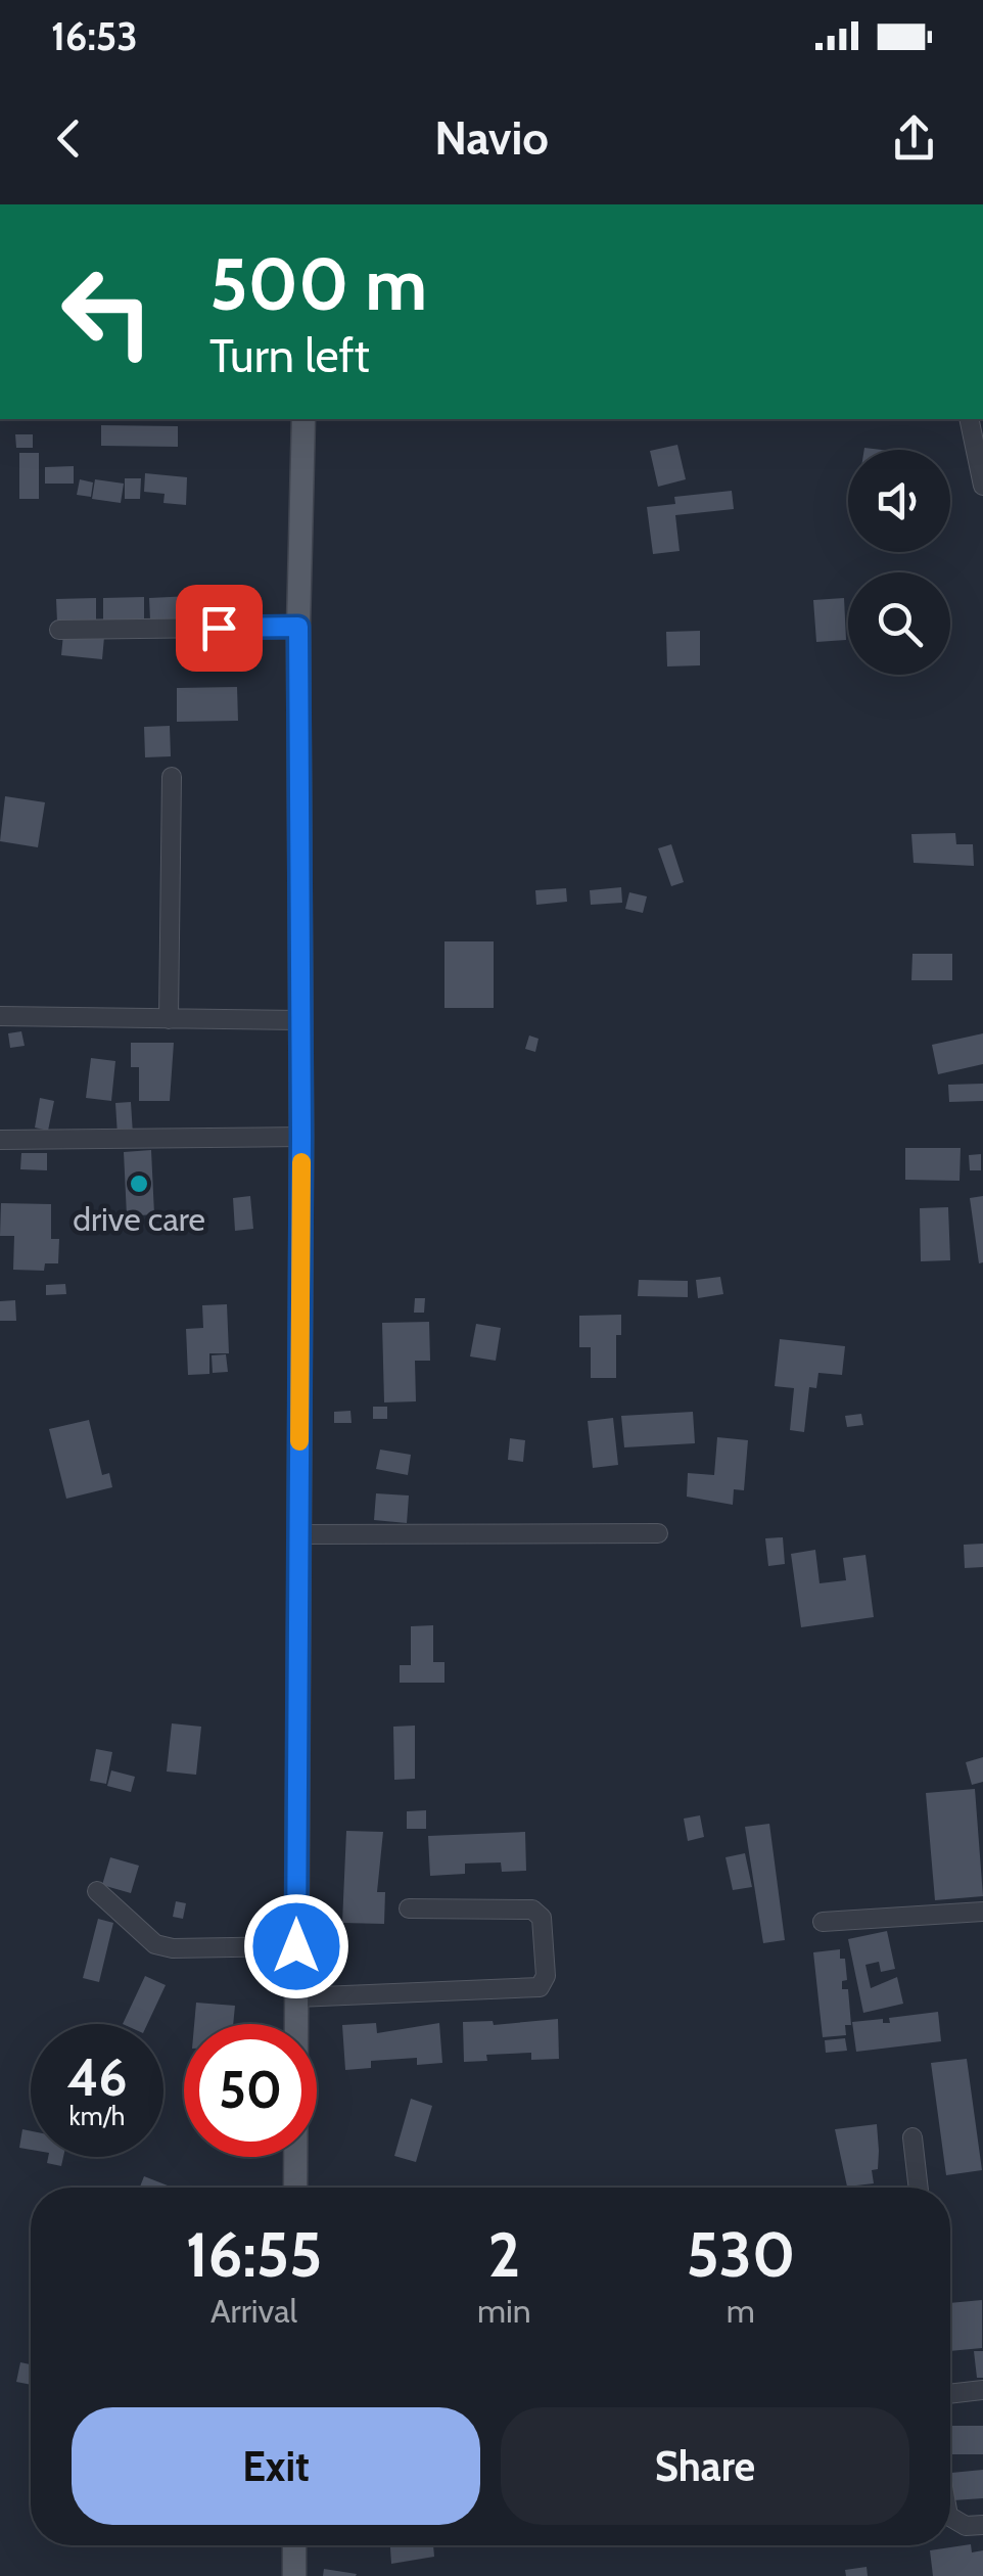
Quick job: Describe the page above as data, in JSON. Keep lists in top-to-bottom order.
{
  "places": ["drive care"],
  "page": {
    "status": "16:53",
    "header": "Navio",
    "turn": ["500 m", "Turn left"],
    "speed": "46 km/h",
    "limit": "50",
    "eta": [
      "16:55",
      "Arrival",
      "2",
      "min",
      "530",
      "m"
    ],
    "buttons": ["Exit", "Share"]
  }
}
